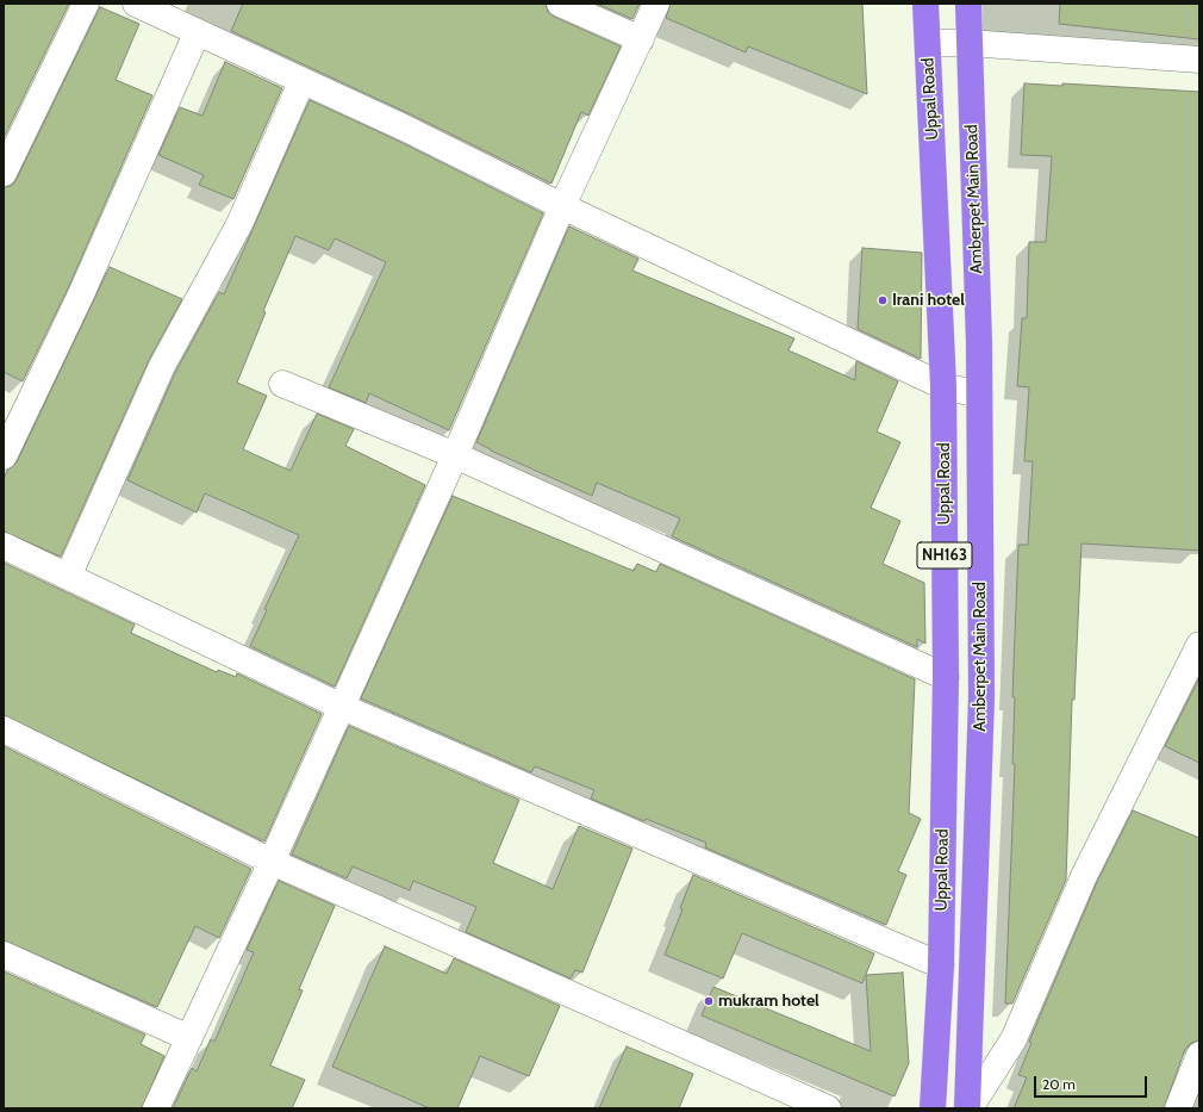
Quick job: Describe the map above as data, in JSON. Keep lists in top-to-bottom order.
{
  "streets": {
    "highway": ["Uppal Road", "Amberpet Main Road", "NH163"]
  },
  "places": ["Irani hotel", "mukram hotel"],
  "scale_bar": "20 m"
}
